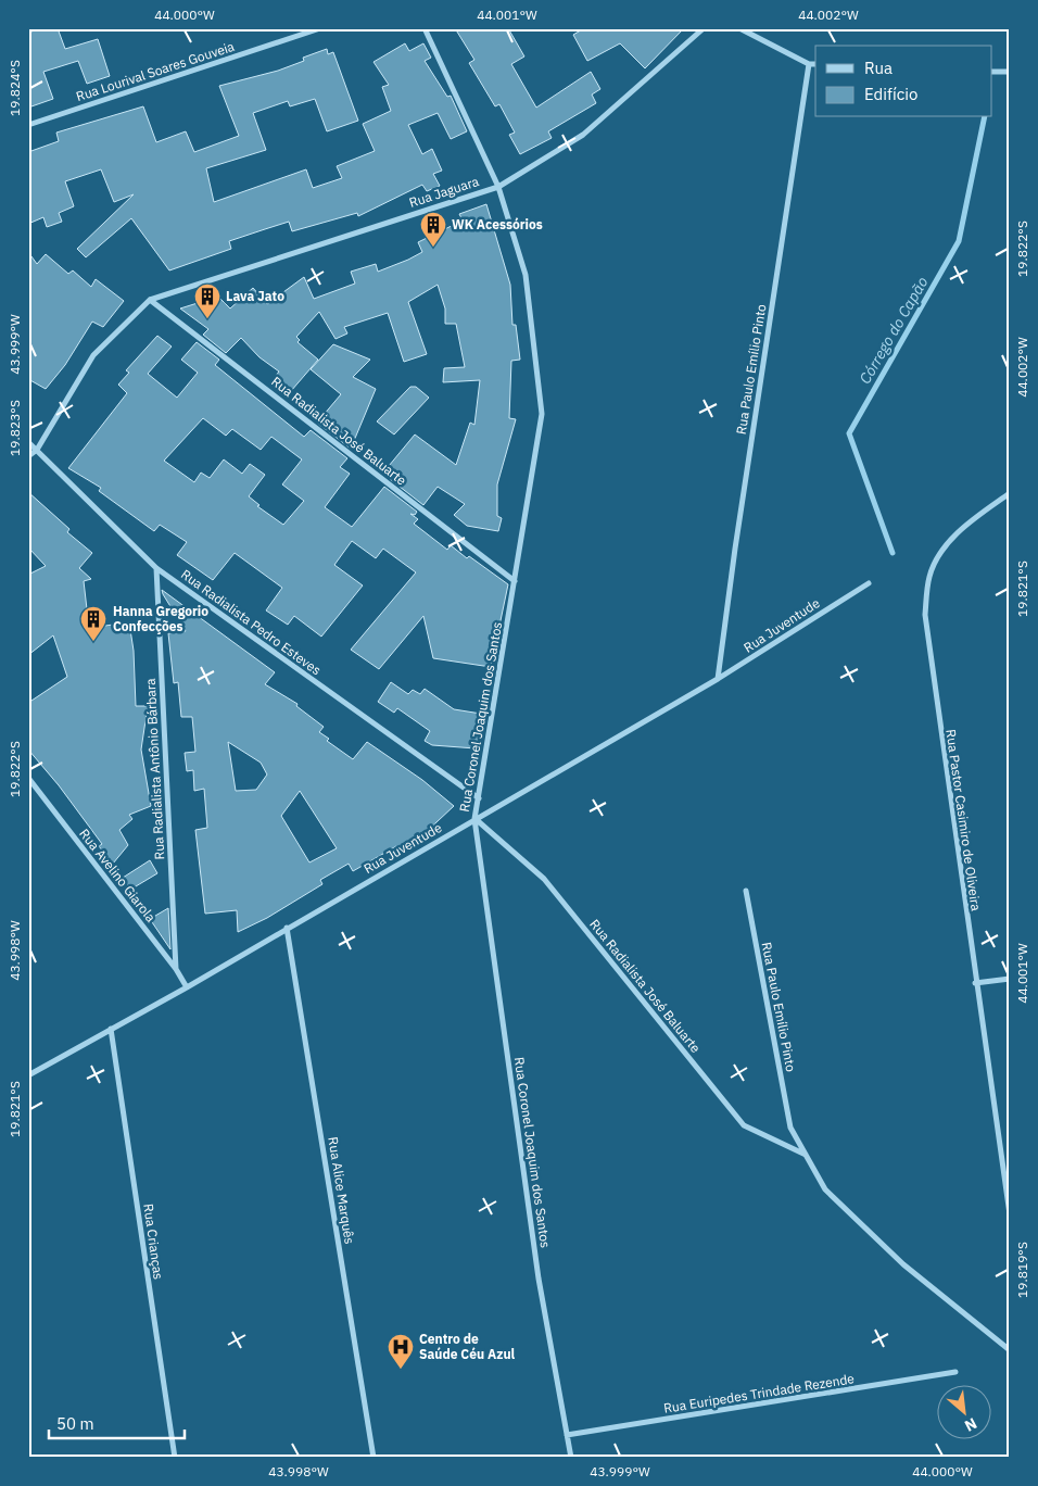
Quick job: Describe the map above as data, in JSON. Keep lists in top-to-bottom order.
{
  "streets": {
    "street": [
      "Rua Lourival Soares Gouveia",
      "Rua Jaguara",
      "Rua Paulo Emílio Pinto",
      "Rua Radialista José Baluarte",
      "Rua Radialista Pedro Esteves",
      "Rua Juventude",
      "Rua Coronel Joaquim dos Santos",
      "Rua Radialista Antônio Bárbara",
      "Rua Pastor Casimiro de Oliveira",
      "Rua Avelino Giarola",
      "Rua Alice Marquês",
      "Rua Crianças",
      "Rua Euripedes Trindade Rezende"
    ]
  },
  "crossings": [
    ["Rua Jaguara", "Rua Radialista José Baluarte"],
    ["Rua Jaguara", "Rua Coronel Joaquim dos Santos"],
    ["Rua Paulo Emílio Pinto", "Rua Radialista José Baluarte"],
    ["Rua Paulo Emílio Pinto", "Rua Juventude"],
    ["Rua Radialista José Baluarte", "Rua Juventude"],
    ["Rua Radialista José Baluarte", "Rua Coronel Joaquim dos Santos"],
    ["Rua Radialista Pedro Esteves", "Rua Coronel Joaquim dos Santos"],
    ["Rua Radialista Pedro Esteves", "Rua Radialista Antônio Bárbara"],
    ["Rua Juventude", "Rua Coronel Joaquim dos Santos"],
    ["Rua Juventude", "Rua Avelino Giarola"],
    ["Rua Juventude", "Rua Alice Marquês"],
    ["Rua Juventude", "Rua Crianças"],
    ["Rua Coronel Joaquim dos Santos", "Rua Euripedes Trindade Rezende"],
    ["Rua Radialista Antônio Bárbara", "Rua Avelino Giarola"]
  ],
  "water": ["Córrego do Capão"],
  "places": {
    "building": ["WK Acessórios", "Lava Jato", "Hanna Gregorio Confecções"],
    "hospital": ["Centro de Saúde Céu Azul"]
  },
  "legend": ["Rua", "Edifício"],
  "scale_bar": "50 m",
  "north": "bottom right",
  "coordinates": [
    "44.000°W",
    "44.001°W",
    "44.002°W",
    "19.824°S",
    "19.822°S",
    "43.999°W",
    "19.823°S",
    "19.821°S",
    "43.998°W",
    "19.819°S"
  ]
}
